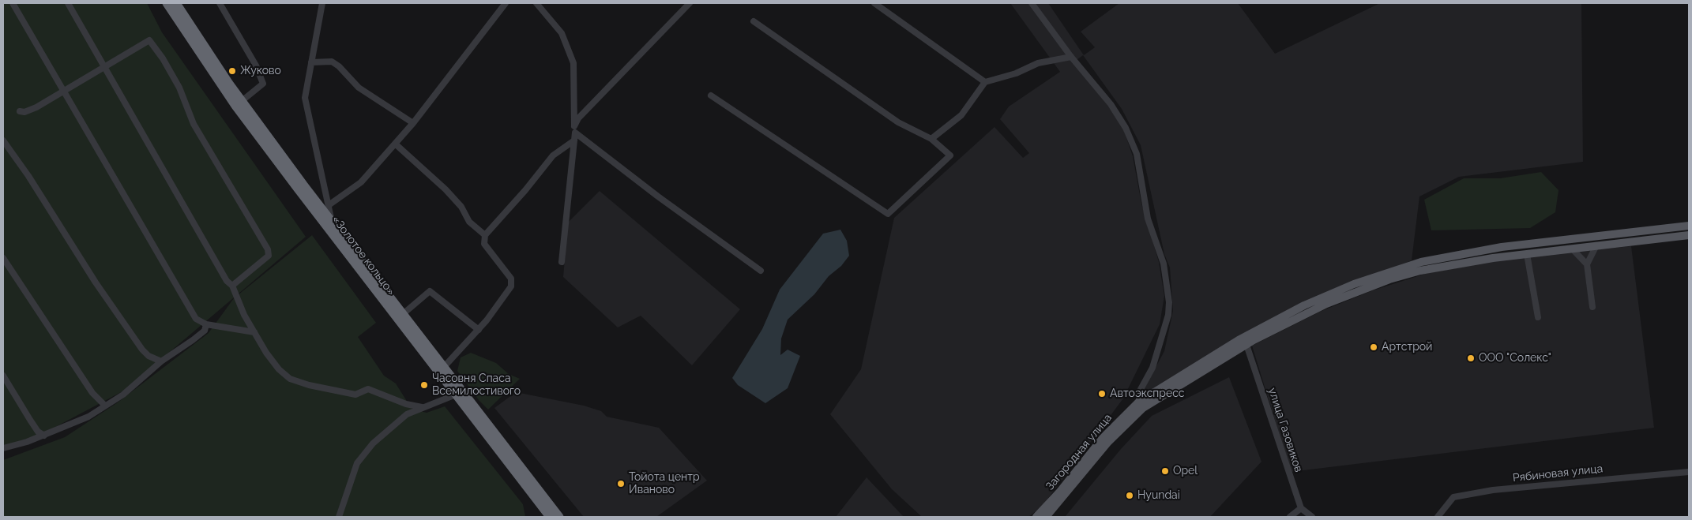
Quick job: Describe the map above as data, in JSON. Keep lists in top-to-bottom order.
{
  "streets": {
    "highway": ["«Золотое кольцо»"],
    "main road": ["Загородная улица"],
    "street": ["улица Газовиков", "Рябиновая улица"]
  },
  "places": [
    "Жуково",
    "Артстрой",
    "ООО \"Солекс\"",
    "Часовня Спаса Всемилостивого",
    "Автоэкспресс",
    "Opel",
    "Тойота центр Иваново",
    "Hyundai"
  ]
}
